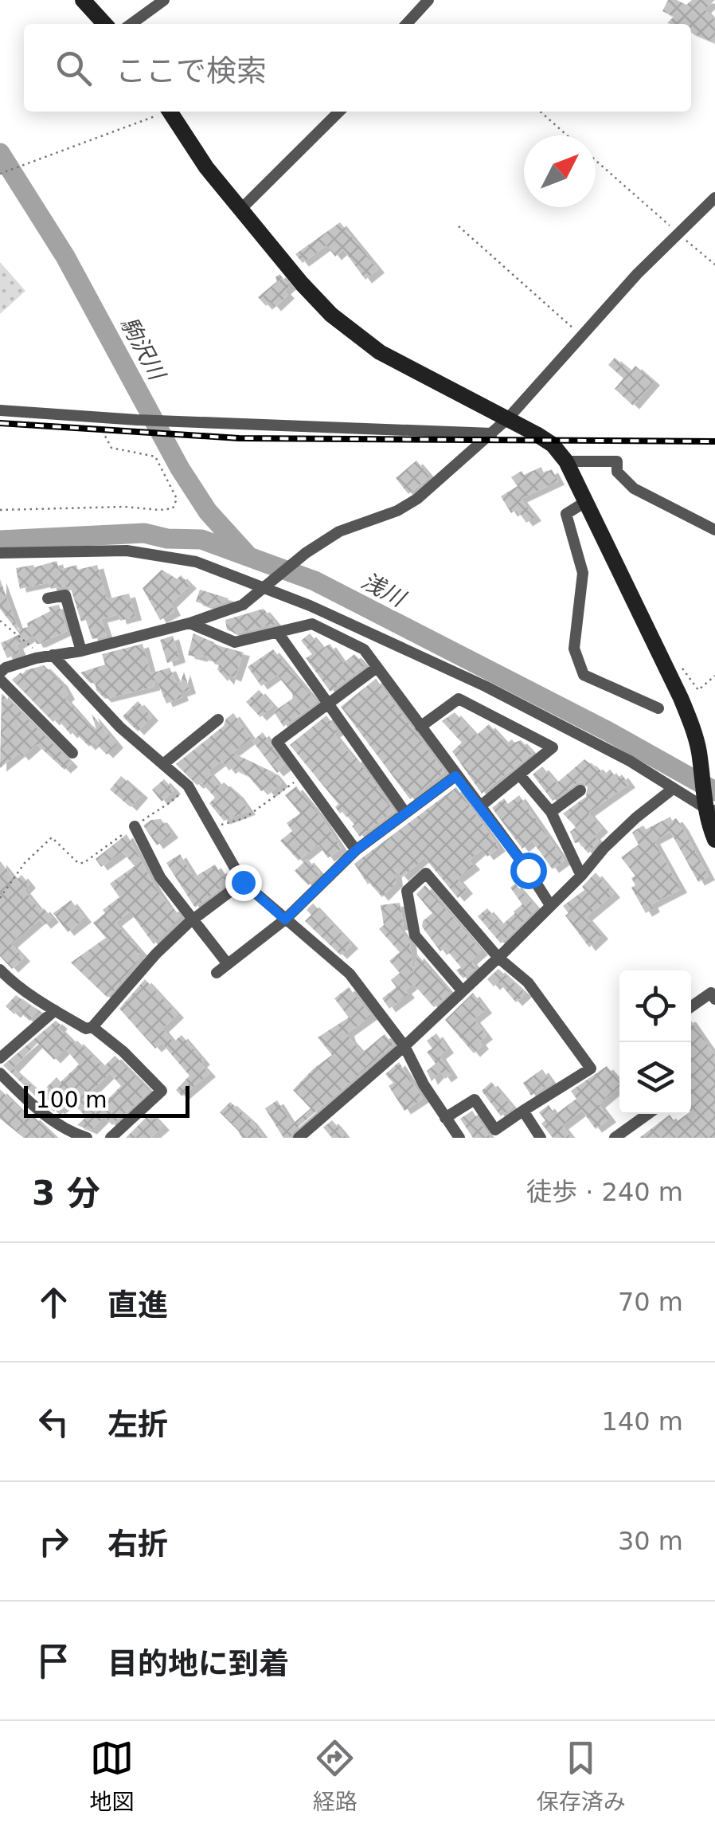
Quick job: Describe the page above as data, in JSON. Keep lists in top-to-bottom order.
{
  "water": ["駒沢川", "浅川"],
  "scale_bar": "100 m",
  "north": "top right",
  "page": {
    "search": "ここで検索",
    "scale": "100 m",
    "heading": ["3 分", "徒歩 · 240 m"],
    "list": [
      ["直進", "70 m"],
      ["左折", "140 m"],
      ["右折", "30 m"],
      "目的地に到着"
    ],
    "nav": ["地図", "経路", "保存済み"]
  }
}
